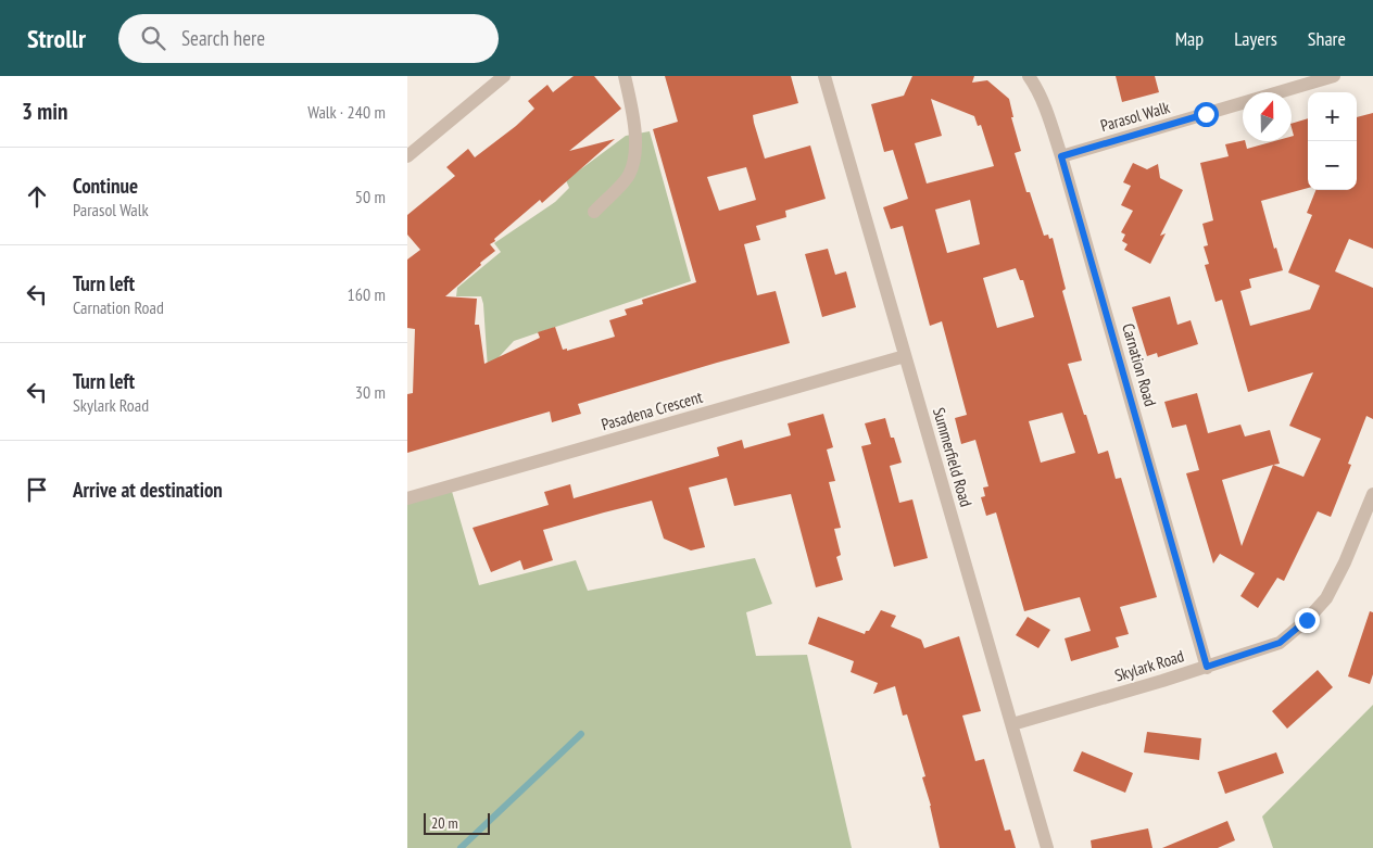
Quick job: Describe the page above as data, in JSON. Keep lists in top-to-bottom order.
{
  "streets": {
    "street": [
      "Parasol Walk",
      "Carnation Road",
      "Pasadena Crescent",
      "Summerfield Road",
      "Skylark Road"
    ]
  },
  "crossings": [
    ["Parasol Walk", "Carnation Road"],
    ["Carnation Road", "Skylark Road"],
    ["Pasadena Crescent", "Summerfield Road"],
    ["Summerfield Road", "Skylark Road"]
  ],
  "scale_bar": "20 m",
  "north": "top",
  "page": {
    "header": "Strollr",
    "search": "Search here",
    "nav": ["Map", "Layers", "Share"],
    "heading": ["3 min", "Walk · 240 m"],
    "map_buttons": ["+", "−"],
    "list": [
      ["Continue", "Parasol Walk", "50 m"],
      ["Turn left", "Carnation Road", "160 m"],
      ["Turn left", "Skylark Road", "30 m"],
      "Arrive at destination"
    ],
    "scale": "20 m"
  }
}
